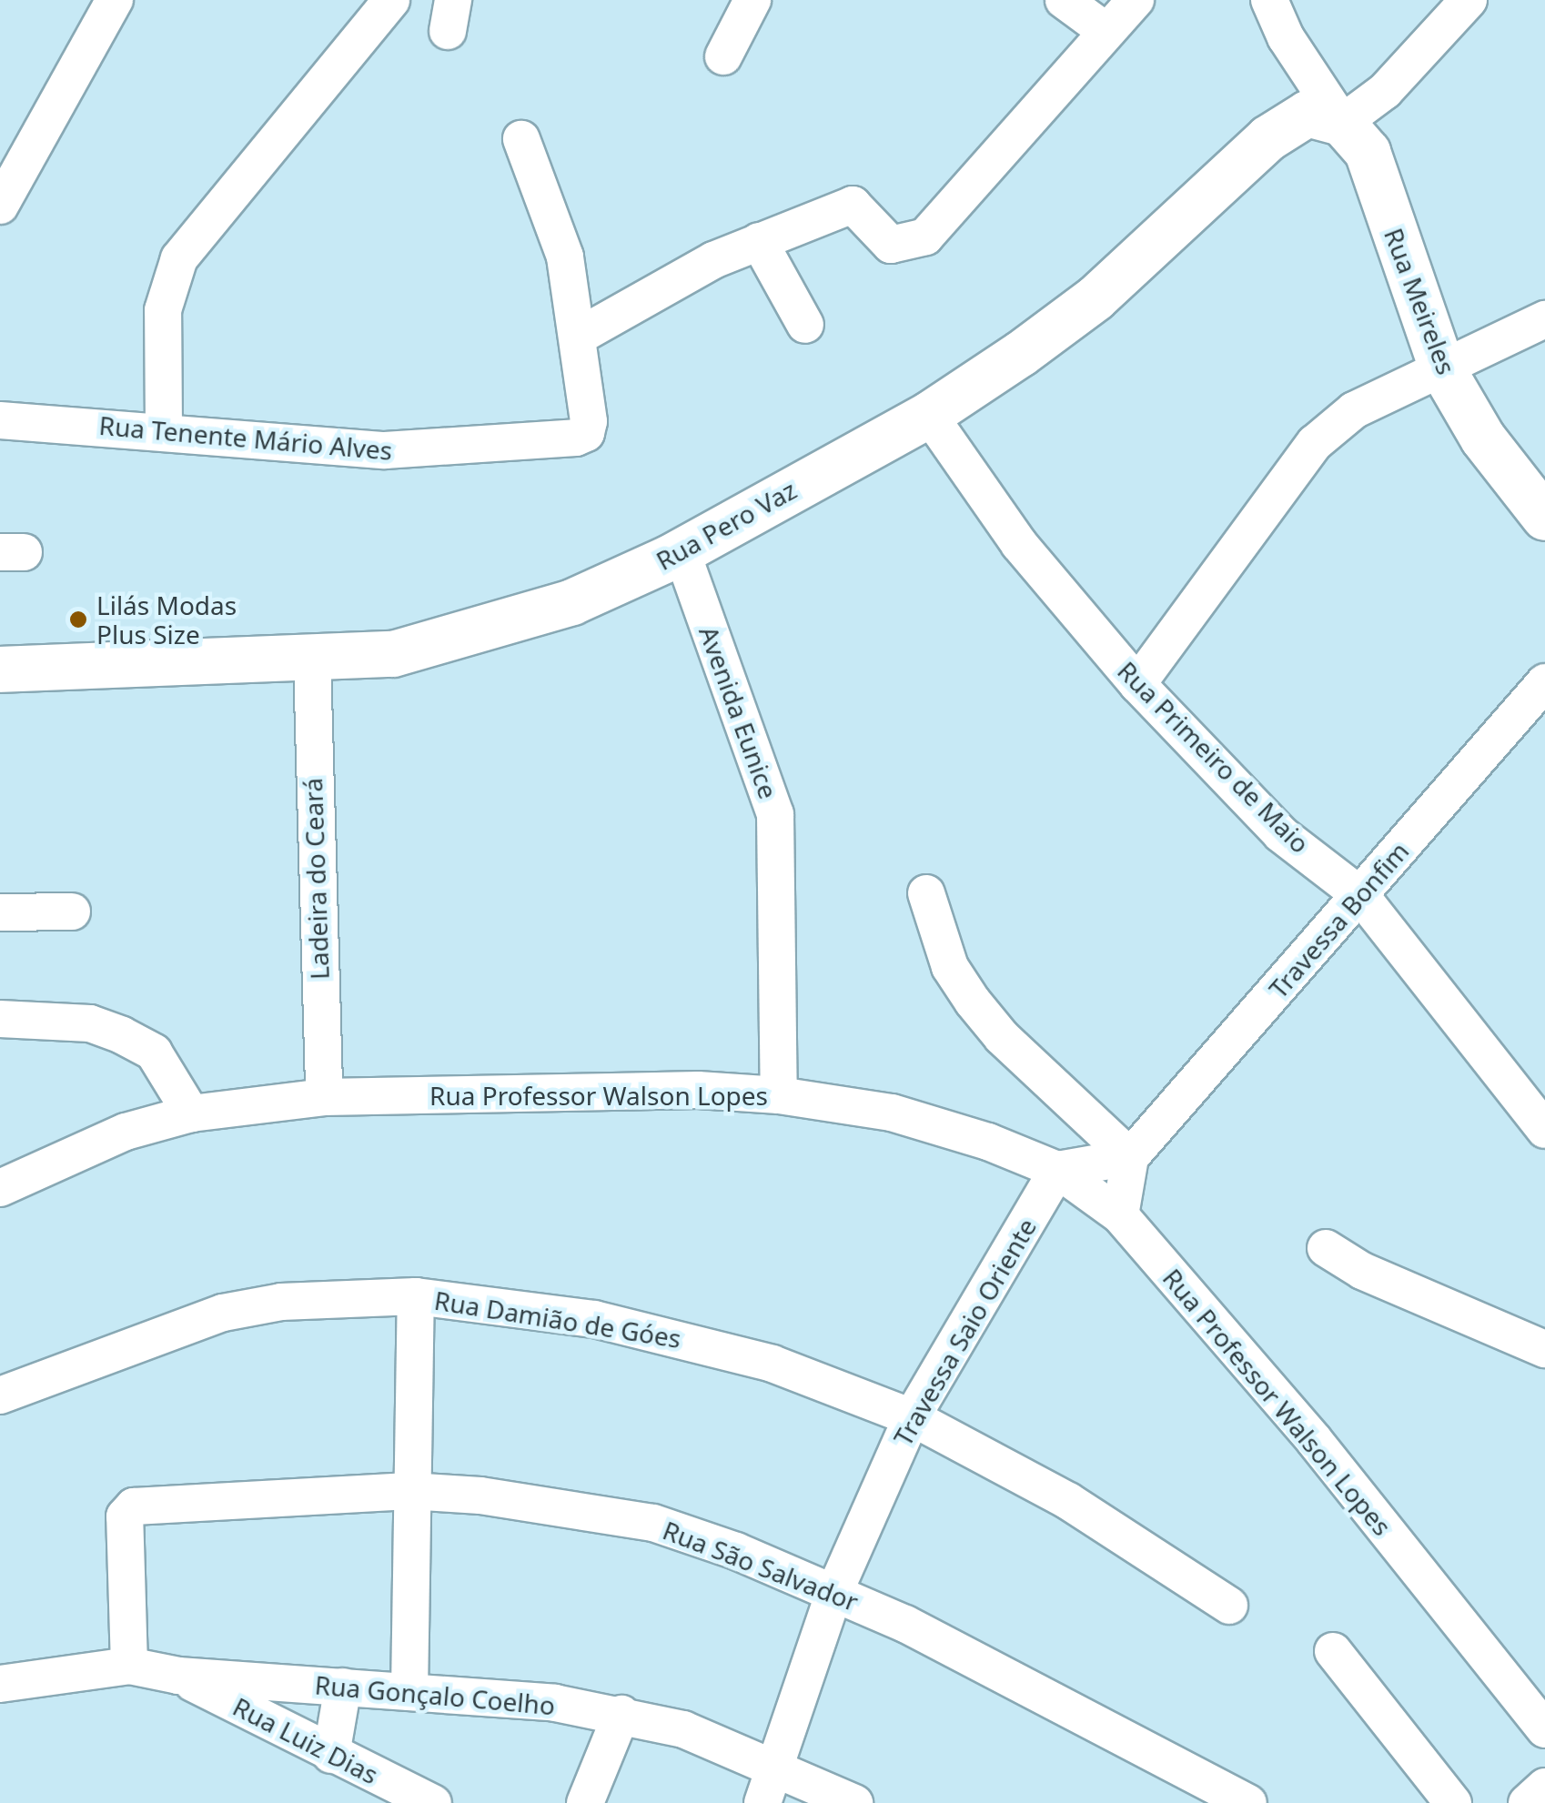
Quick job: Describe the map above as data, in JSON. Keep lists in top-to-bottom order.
{
  "streets": {
    "main road": ["Rua Meireles", "Rua Pero Vaz"],
    "street": [
      "Rua Tenente Mário Alves",
      "Avenida Eunice",
      "Rua Primeiro de Maio",
      "Ladeira do Ceará",
      "Travessa Bonfim",
      "Rua Professor Walson Lopes",
      "Rua Damião de Góes",
      "Travessa Saio Oriente",
      "Rua São Salvador",
      "Rua Gonçalo Coelho",
      "Rua Luiz Dias"
    ]
  },
  "crossings": [
    ["Rua Meireles", "Rua Pero Vaz"],
    ["Rua Pero Vaz", "Avenida Eunice"],
    ["Rua Pero Vaz", "Rua Primeiro de Maio"],
    ["Rua Pero Vaz", "Ladeira do Ceará"],
    ["Avenida Eunice", "Rua Professor Walson Lopes"],
    ["Rua Primeiro de Maio", "Travessa Bonfim"],
    ["Ladeira do Ceará", "Rua Professor Walson Lopes"],
    ["Rua Professor Walson Lopes", "Travessa Saio Oriente"],
    ["Rua Damião de Góes", "Travessa Saio Oriente"],
    ["Travessa Saio Oriente", "Rua São Salvador"],
    ["Travessa Saio Oriente", "Rua Gonçalo Coelho"],
    ["Rua São Salvador", "Rua Gonçalo Coelho"],
    ["Rua Gonçalo Coelho", "Rua Luiz Dias"]
  ],
  "places": ["Lilás Modas Plus Size"]
}
